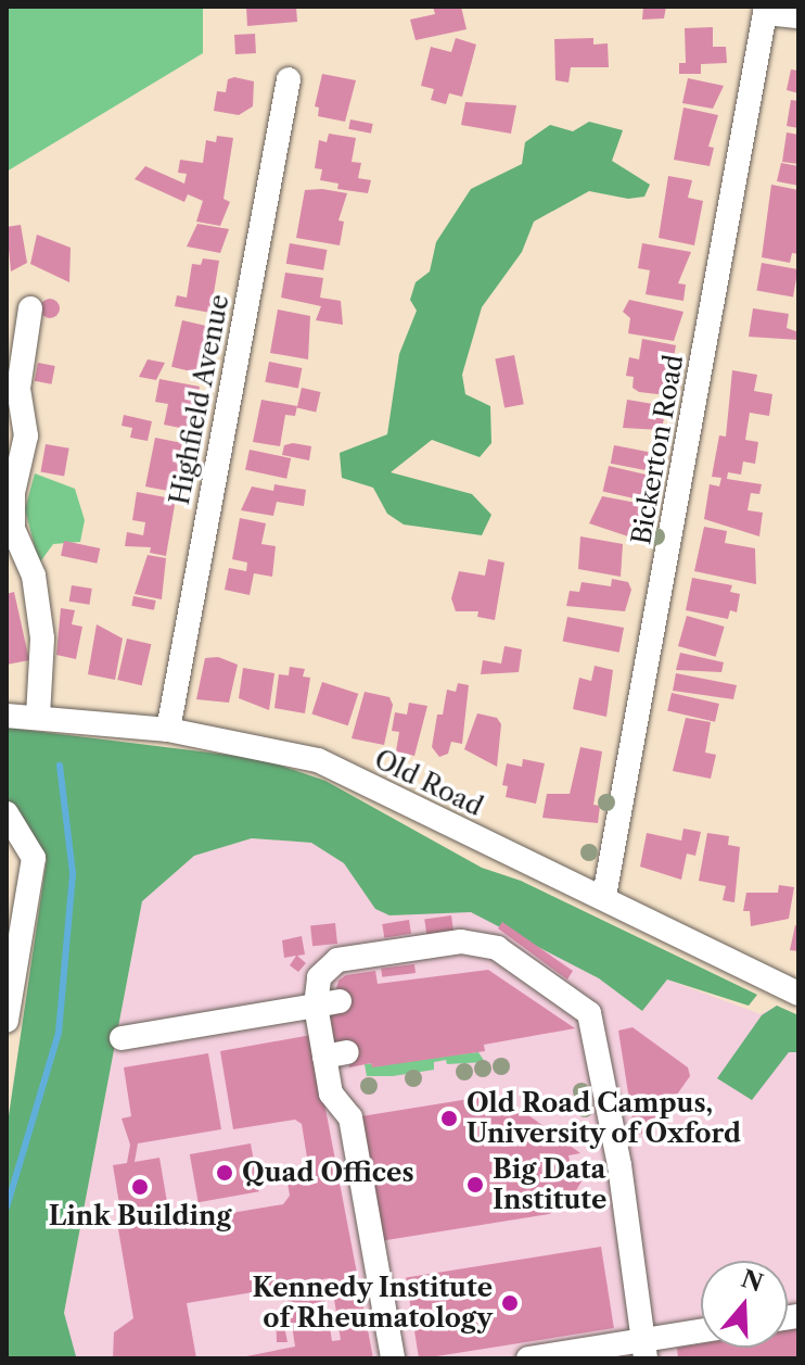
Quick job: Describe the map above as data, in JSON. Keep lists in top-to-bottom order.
{
  "streets": {
    "street": ["Highfield Avenue", "Bickerton Road", "Old Road"]
  },
  "crossings": [
    ["Highfield Avenue", "Old Road"],
    ["Bickerton Road", "Old Road"]
  ],
  "places": [
    "Old Road Campus, University of Oxford",
    "Quad Offices",
    "Big Data Institute",
    "Link Building",
    "Kennedy Institute of Rheumatology"
  ],
  "north": "top"
}
